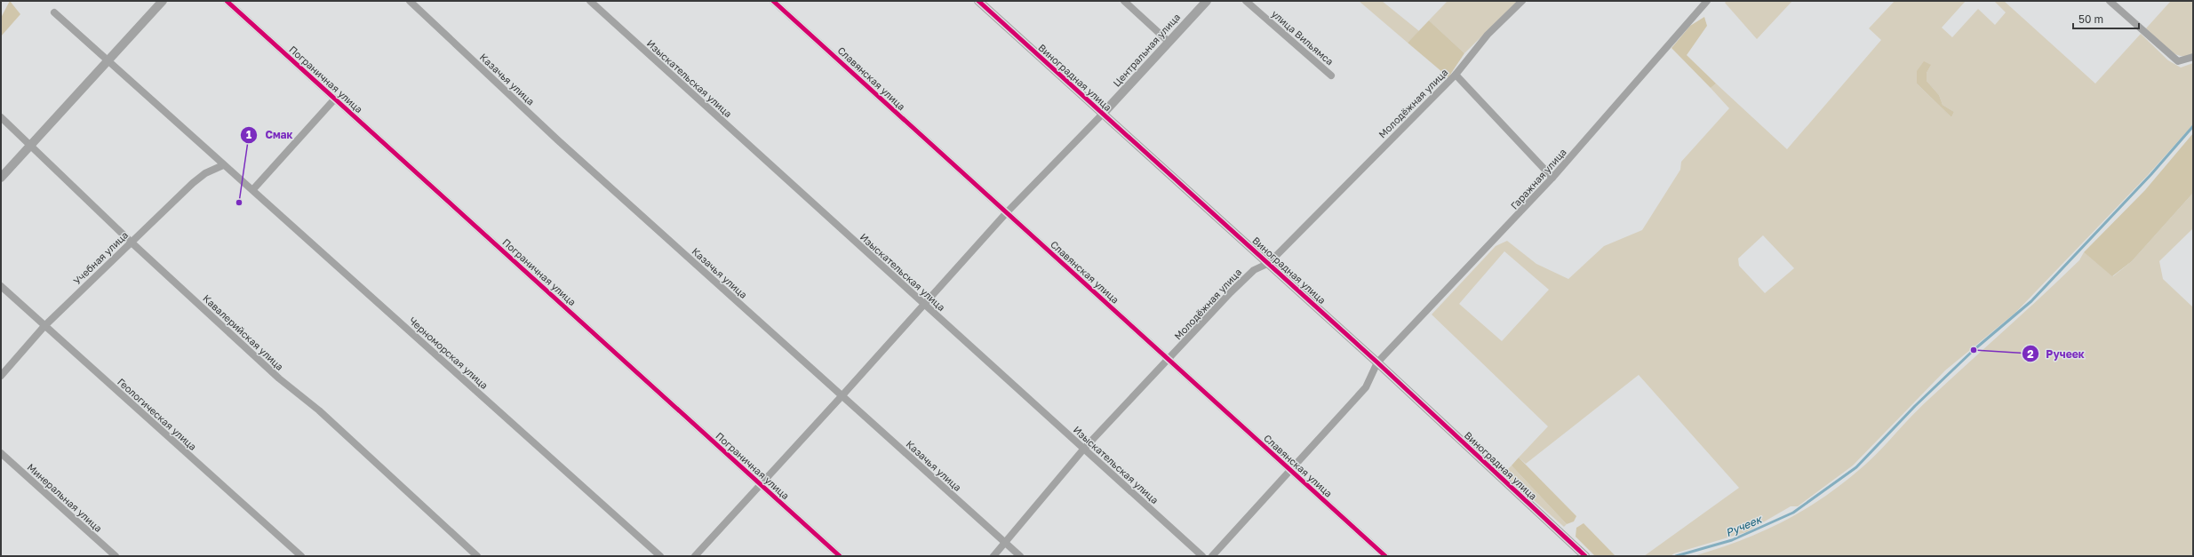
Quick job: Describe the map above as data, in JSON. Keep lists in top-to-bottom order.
{
  "streets": {
    "street": [
      "улица Вильямса",
      "Центральная улица",
      "Виноградная улица",
      "Изыскательская улица",
      "Славянская улица",
      "Пограничная улица",
      "Казачья улица",
      "Молодёжная улица",
      "Гаражная улица",
      "Учебная улица",
      "Кавалерийская улица",
      "Черноморская улица",
      "Геологическая улица",
      "Минеральная улица"
    ]
  },
  "crossings": [
    ["Центральная улица", "Виноградная улица"],
    ["Виноградная улица", "Молодёжная улица"],
    ["Виноградная улица", "Гаражная улица"],
    ["Изыскательская улица", "Молодёжная улица"],
    ["Славянская улица", "Молодёжная улица"],
    ["Славянская улица", "Гаражная улица"],
    ["Казачья улица", "Молодёжная улица"],
    ["Учебная улица", "Кавалерийская улица"],
    ["Учебная улица", "Черноморская улица"],
    ["Учебная улица", "Геологическая улица"]
  ],
  "water": ["Ручеек"],
  "places": ["Смак", "Ручеек"],
  "scale_bar": "50 m"
}
